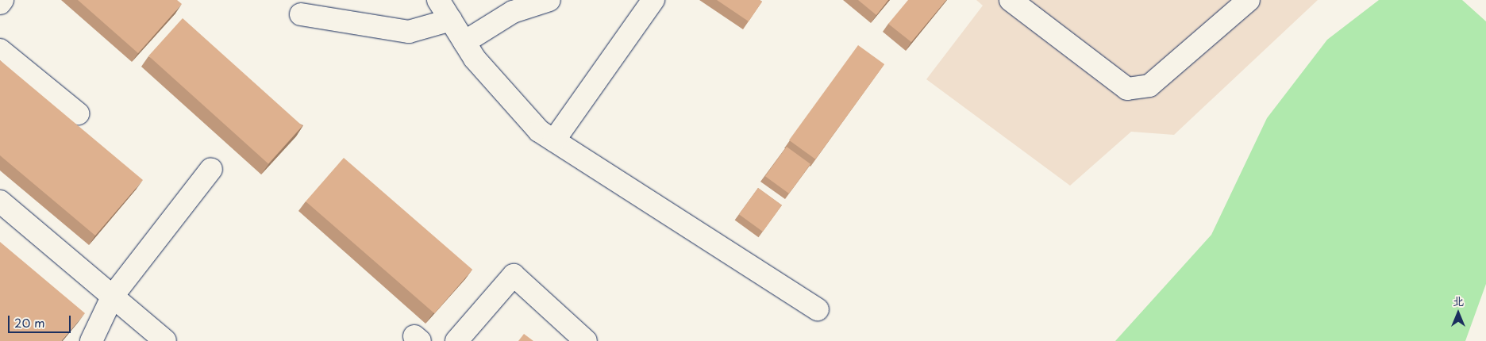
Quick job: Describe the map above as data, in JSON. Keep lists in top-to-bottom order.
{
  "scale_bar": "20 m",
  "north": "top"
}
